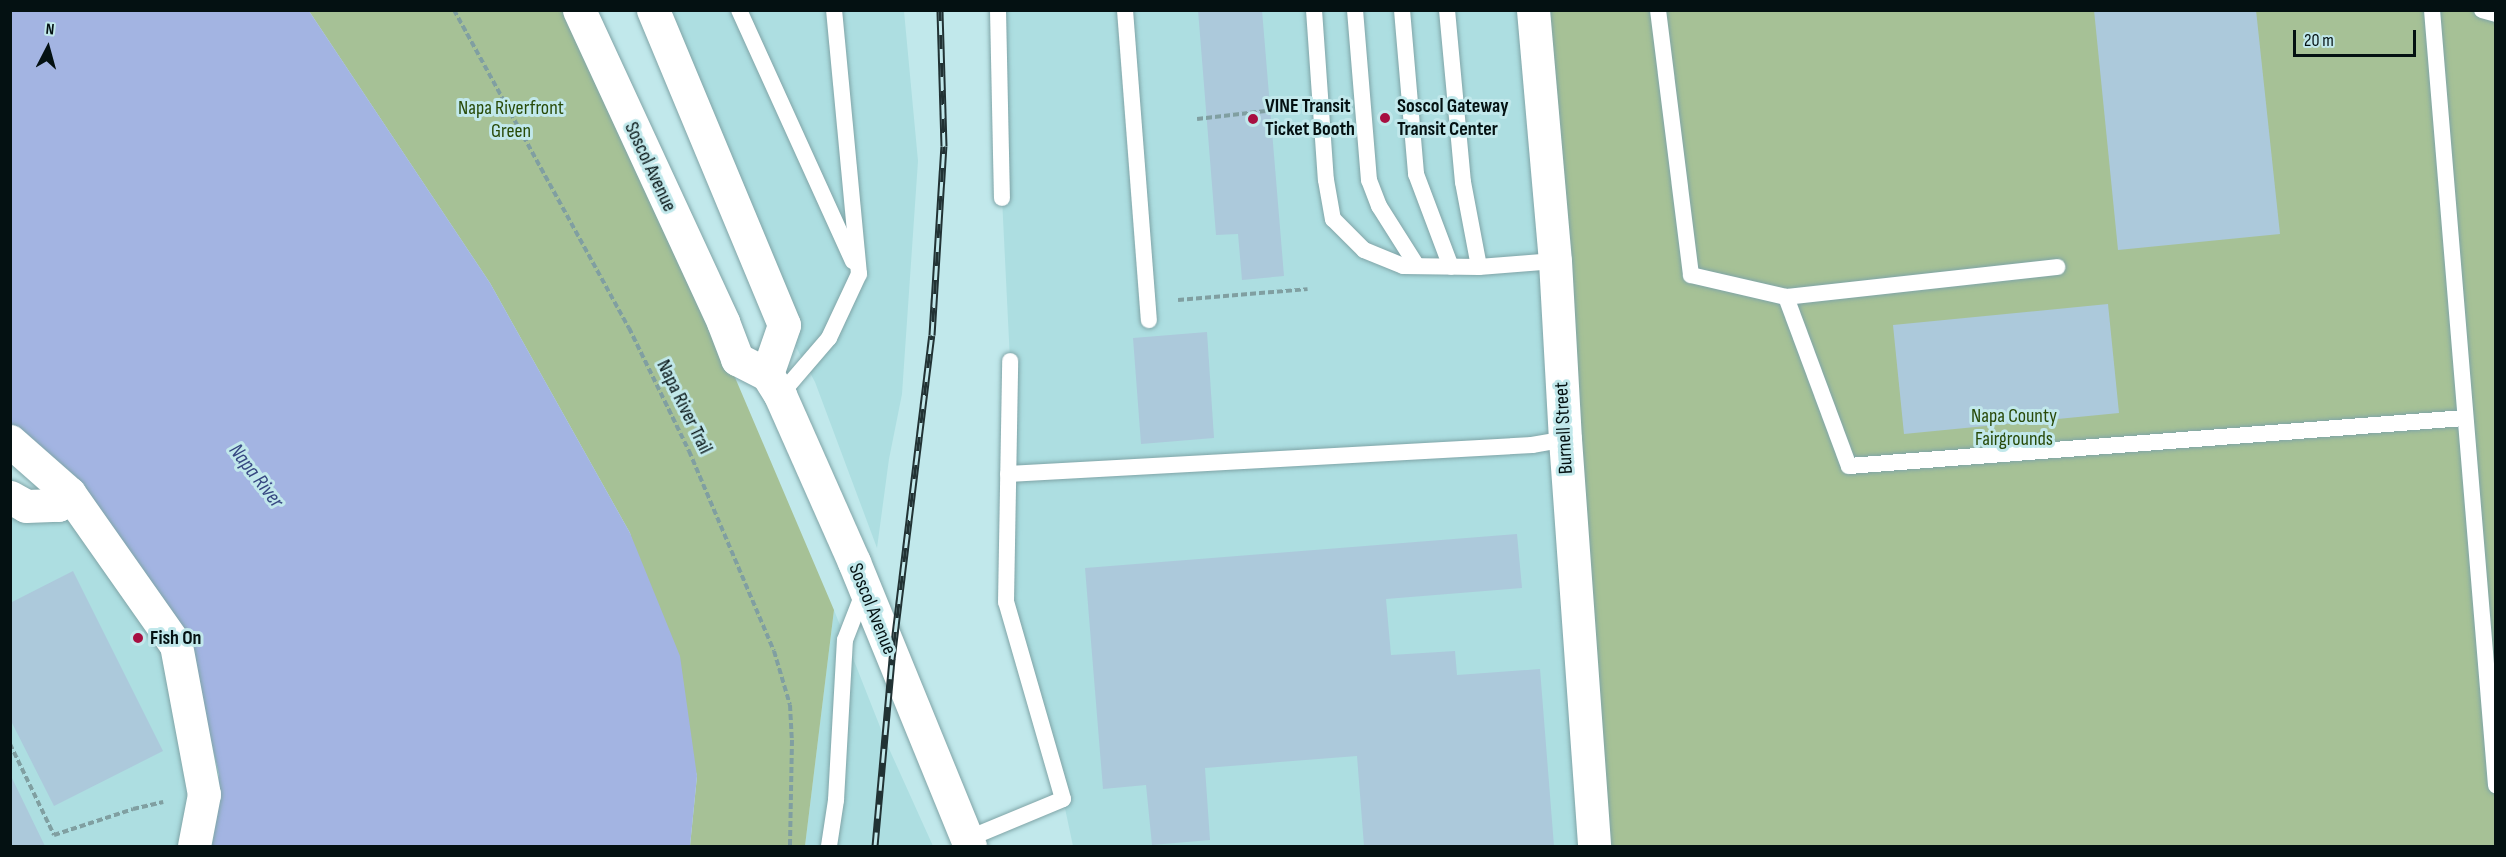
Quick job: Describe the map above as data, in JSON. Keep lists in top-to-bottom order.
{
  "streets": {
    "street": ["Soscol Avenue", "Burnell Street"],
    "path": ["Napa River Trail"]
  },
  "water": ["Napa River"],
  "parks": ["Napa Riverfront Green", "Napa County Fairgrounds"],
  "places": ["Soscol Gateway Transit Center", "VINE Transit Ticket Booth", "Fish On"],
  "scale_bar": "20 m",
  "north": "top"
}
